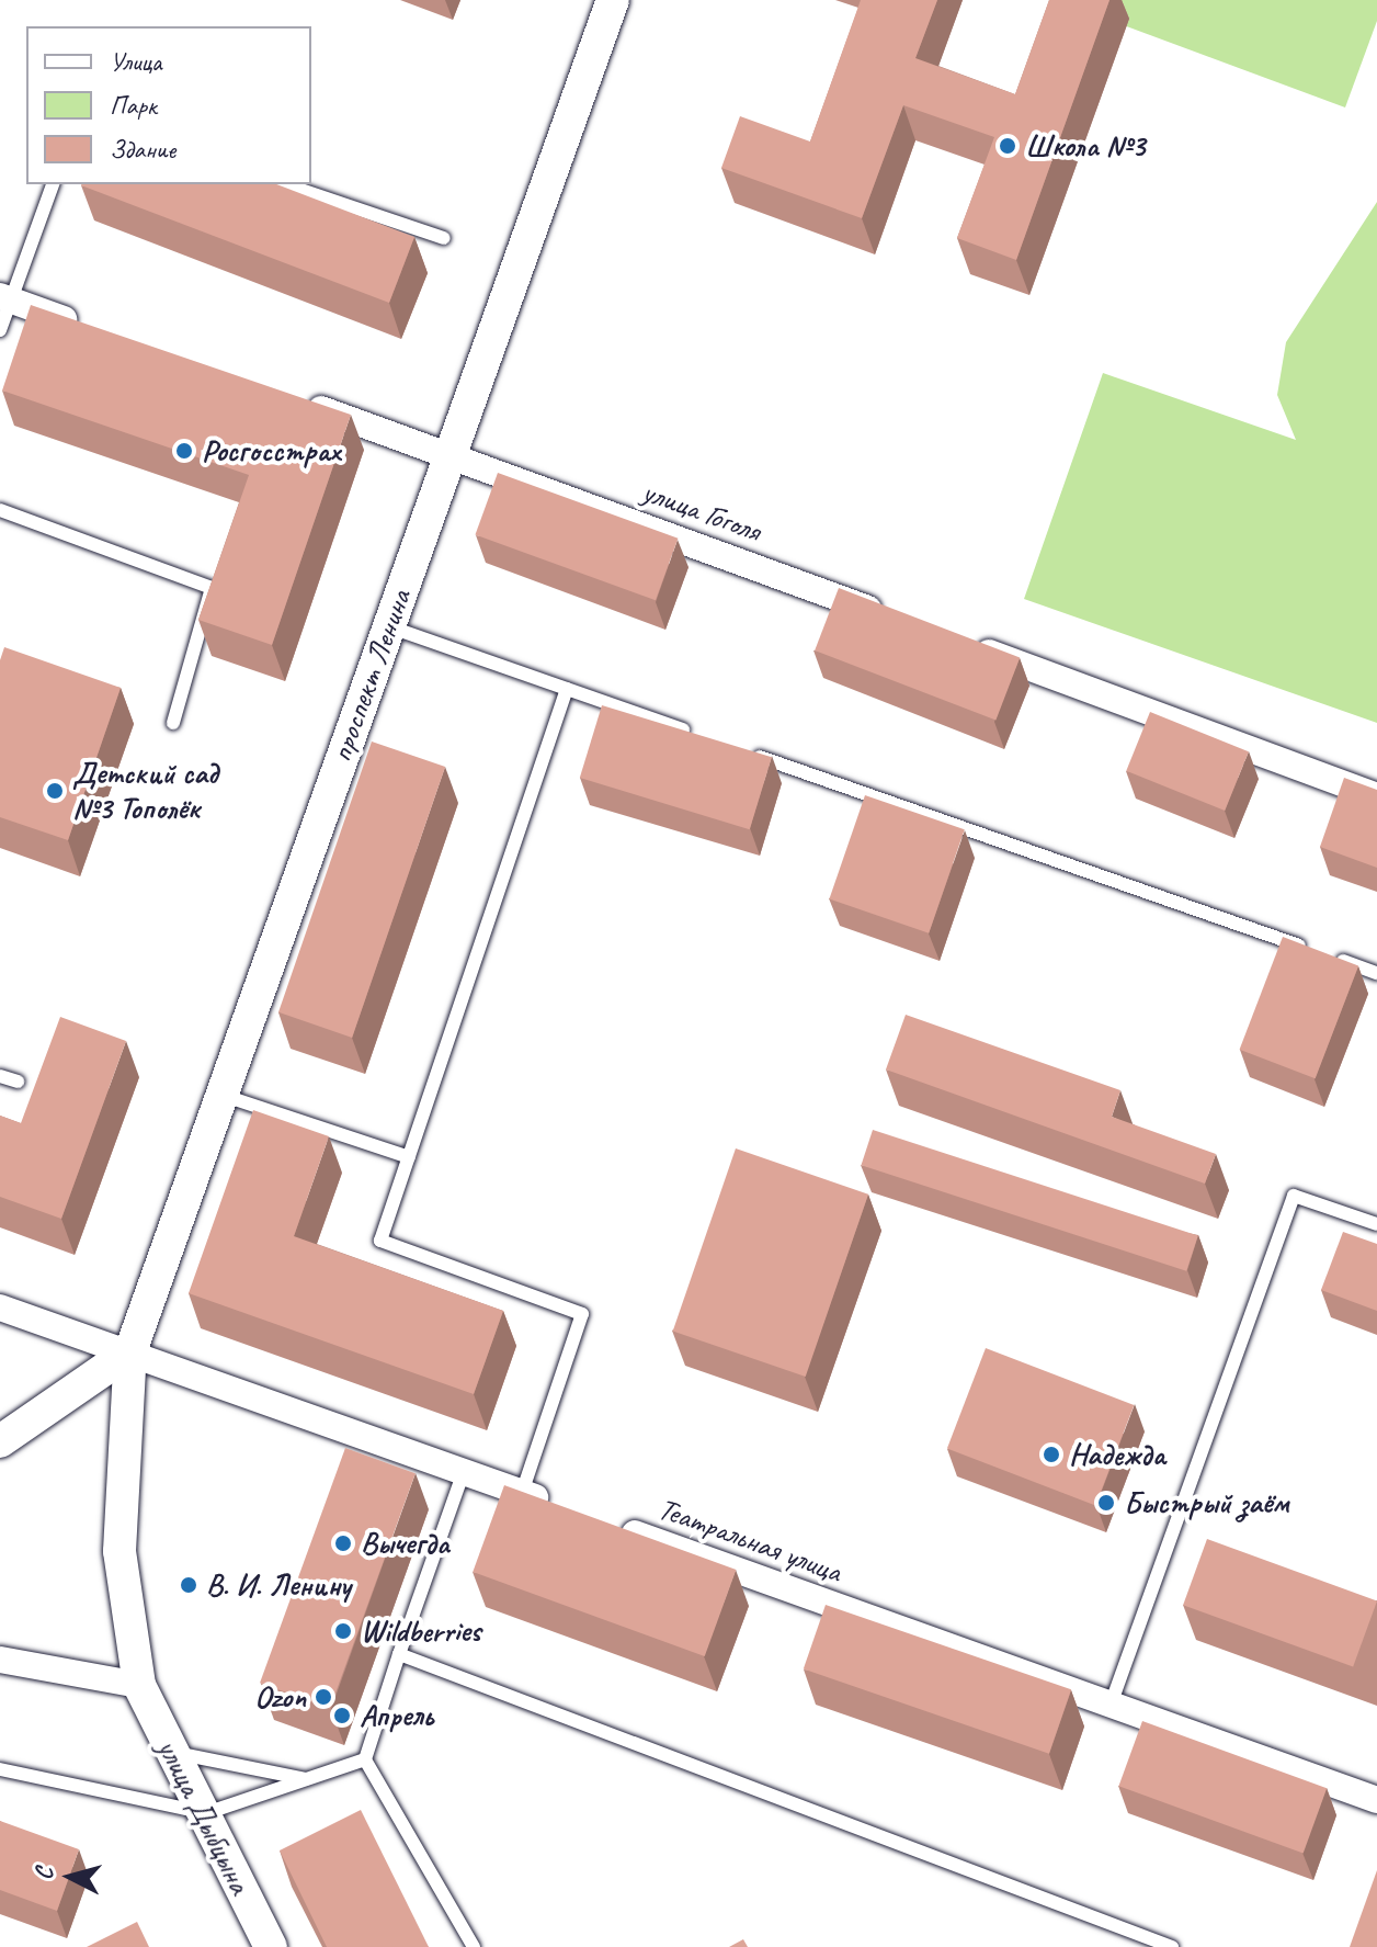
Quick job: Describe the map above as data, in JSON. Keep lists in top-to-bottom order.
{
  "streets": {
    "street": [
      "улица Гоголя",
      "проспект Ленина",
      "Театральная улица",
      "улица Дыбцына"
    ]
  },
  "crossings": [
    ["улица Гоголя", "проспект Ленина"],
    ["проспект Ленина", "улица Дыбцына"]
  ],
  "places": [
    "Школа №3",
    "Росгосстрах",
    "Детский сад №3 Тополёк",
    "Надежда",
    "Быстрый заём",
    "Вычегда",
    "В. И. Ленину",
    "Wildberries",
    "Ozon",
    "Апрель"
  ],
  "legend": ["Улица", "Парк", "Здание"],
  "north": "left"
}
